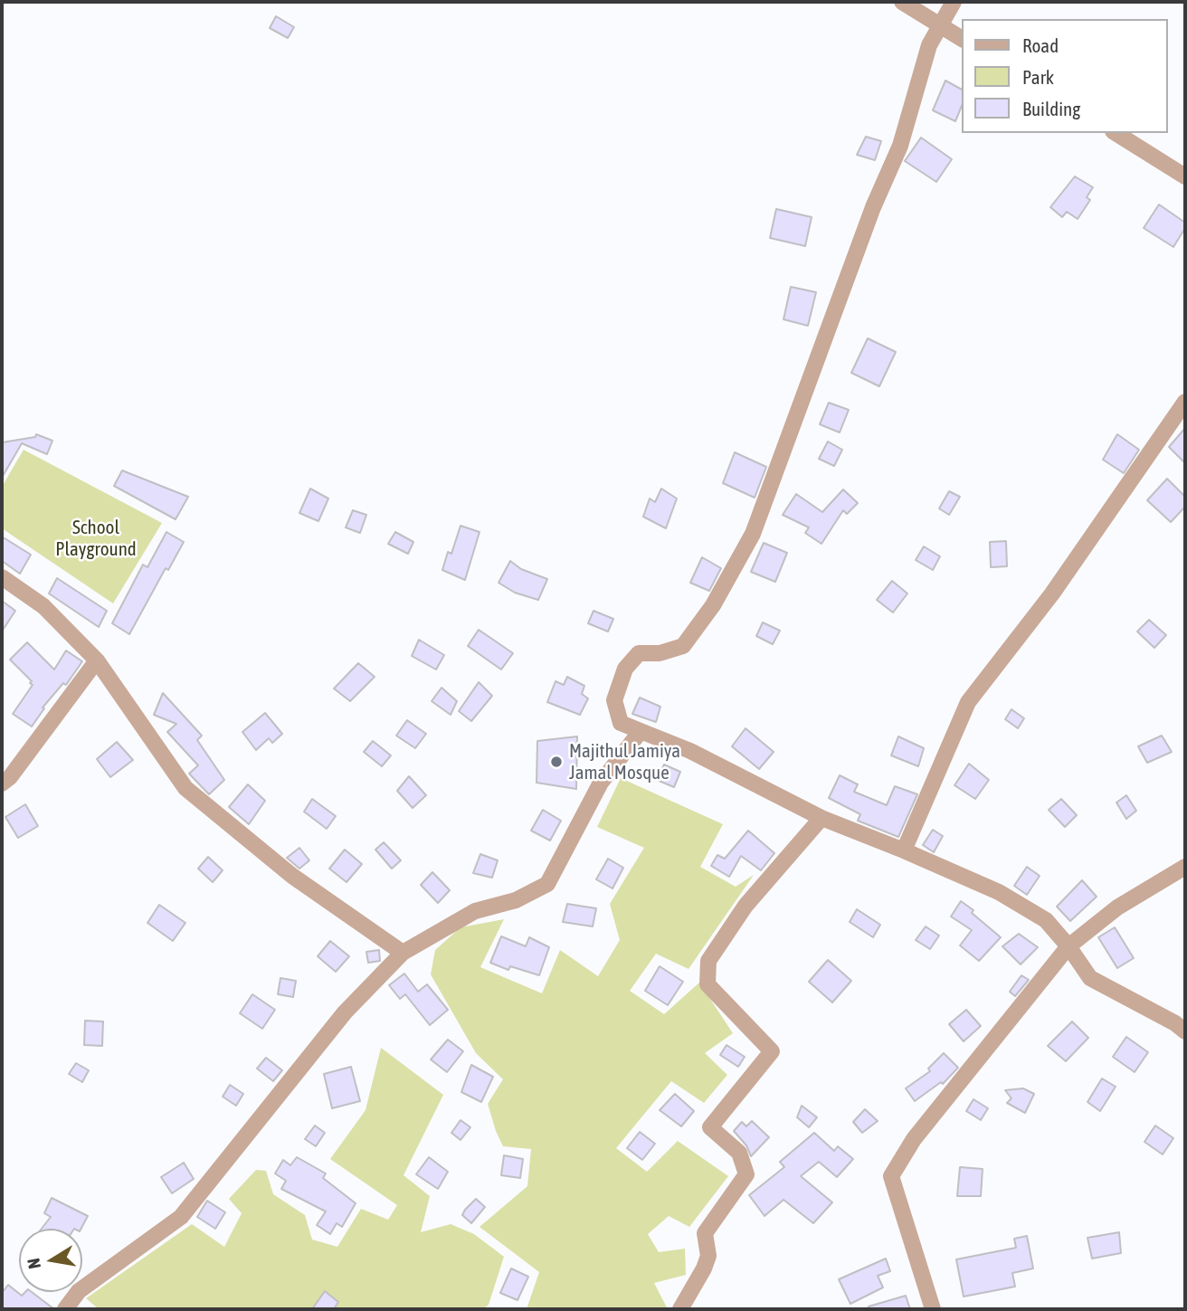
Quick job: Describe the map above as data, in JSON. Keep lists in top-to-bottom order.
{
  "parks": ["School Playground"],
  "places": ["Majithul Jamiya Jamal Mosque"],
  "legend": ["Road", "Park", "Building"],
  "north": "left"
}
